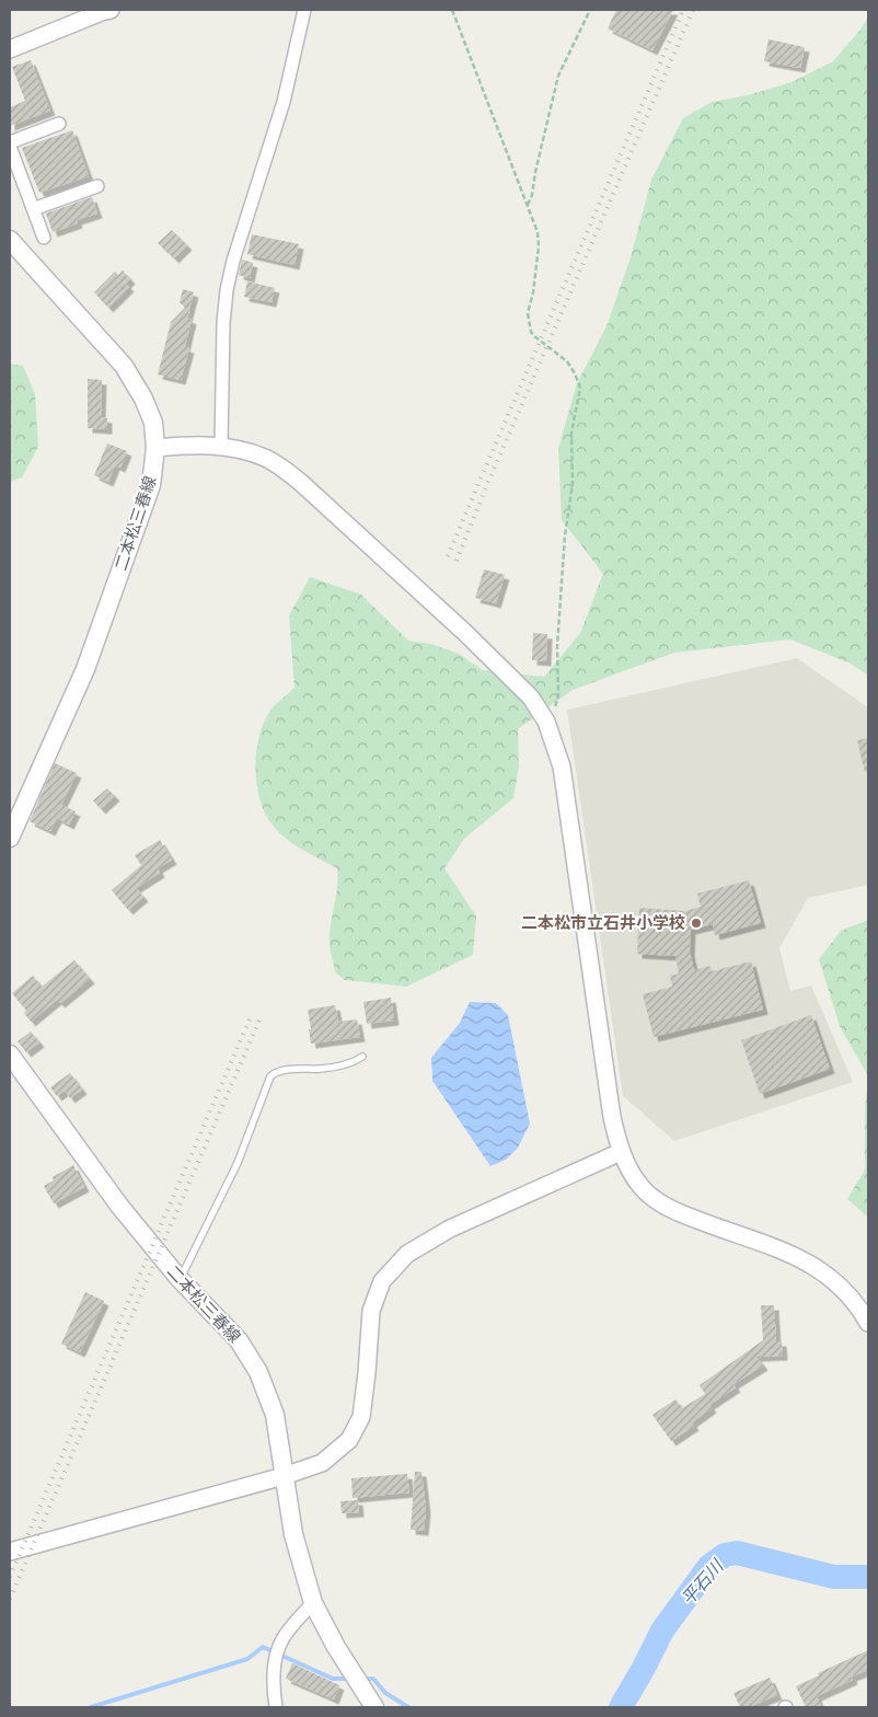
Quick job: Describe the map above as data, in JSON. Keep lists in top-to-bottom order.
{
  "streets": {
    "main road": ["二本松三春線"]
  },
  "water": ["平石川"],
  "places": ["二本松市立石井小学校"]
}
